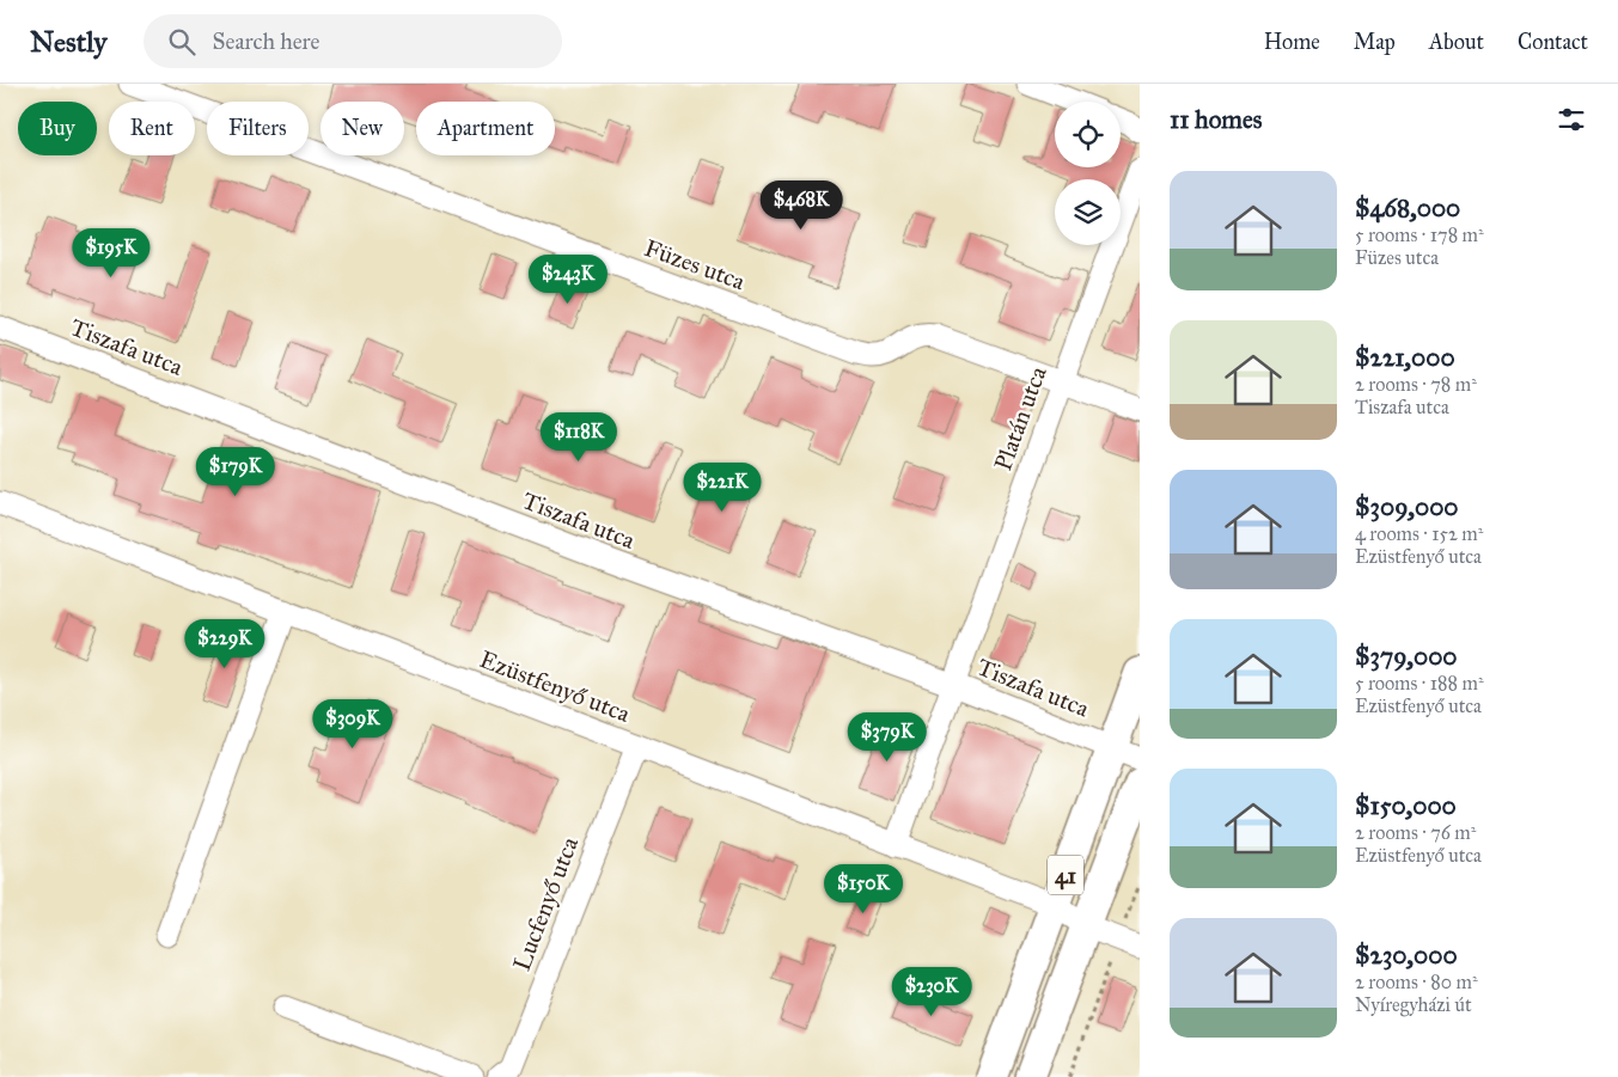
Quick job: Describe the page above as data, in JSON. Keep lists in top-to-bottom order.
{
  "streets": {
    "main road": ["41"],
    "street": [
      "Füzes utca",
      "Tiszafa utca",
      "Platán utca",
      "Ezüstfenyő utca",
      "Lucfenyő utca"
    ]
  },
  "crossings": [
    ["Füzes utca", "Platán utca"],
    ["Tiszafa utca", "Platán utca"],
    ["Tiszafa utca", "41"],
    ["Platán utca", "Ezüstfenyő utca"],
    ["Ezüstfenyő utca", "41"],
    ["Ezüstfenyő utca", "Lucfenyő utca"]
  ],
  "page": {
    "header": "Nestly",
    "search": "Search here",
    "nav": [
      "Home",
      "Map",
      "About",
      "Contact"
    ],
    "heading": "11 homes",
    "chip": [
      "Buy",
      "Rent",
      "Filters",
      "New",
      "Apartment"
    ],
    "list": [
      {
        "name": "$468,000",
        "note": "5 rooms · 178 m² · Füzes utca"
      },
      {
        "name": "$221,000",
        "note": "2 rooms · 78 m² · Tiszafa utca"
      },
      {
        "name": "$309,000",
        "note": "4 rooms · 152 m² · Ezüstfenyő utca"
      },
      {
        "name": "$379,000",
        "note": "5 rooms · 188 m² · Ezüstfenyő utca"
      },
      {
        "name": "$150,000",
        "note": "2 rooms · 76 m² · Ezüstfenyő utca"
      },
      {
        "name": "$230,000",
        "note": "2 rooms · 80 m² · Nyíregyházi út"
      }
    ],
    "price": [
      "$468K",
      "$195K",
      "$243K",
      "$118K",
      "$179K",
      "$221K",
      "$229K",
      "$309K",
      "$379K",
      "$150K",
      "$230K"
    ]
  }
}
